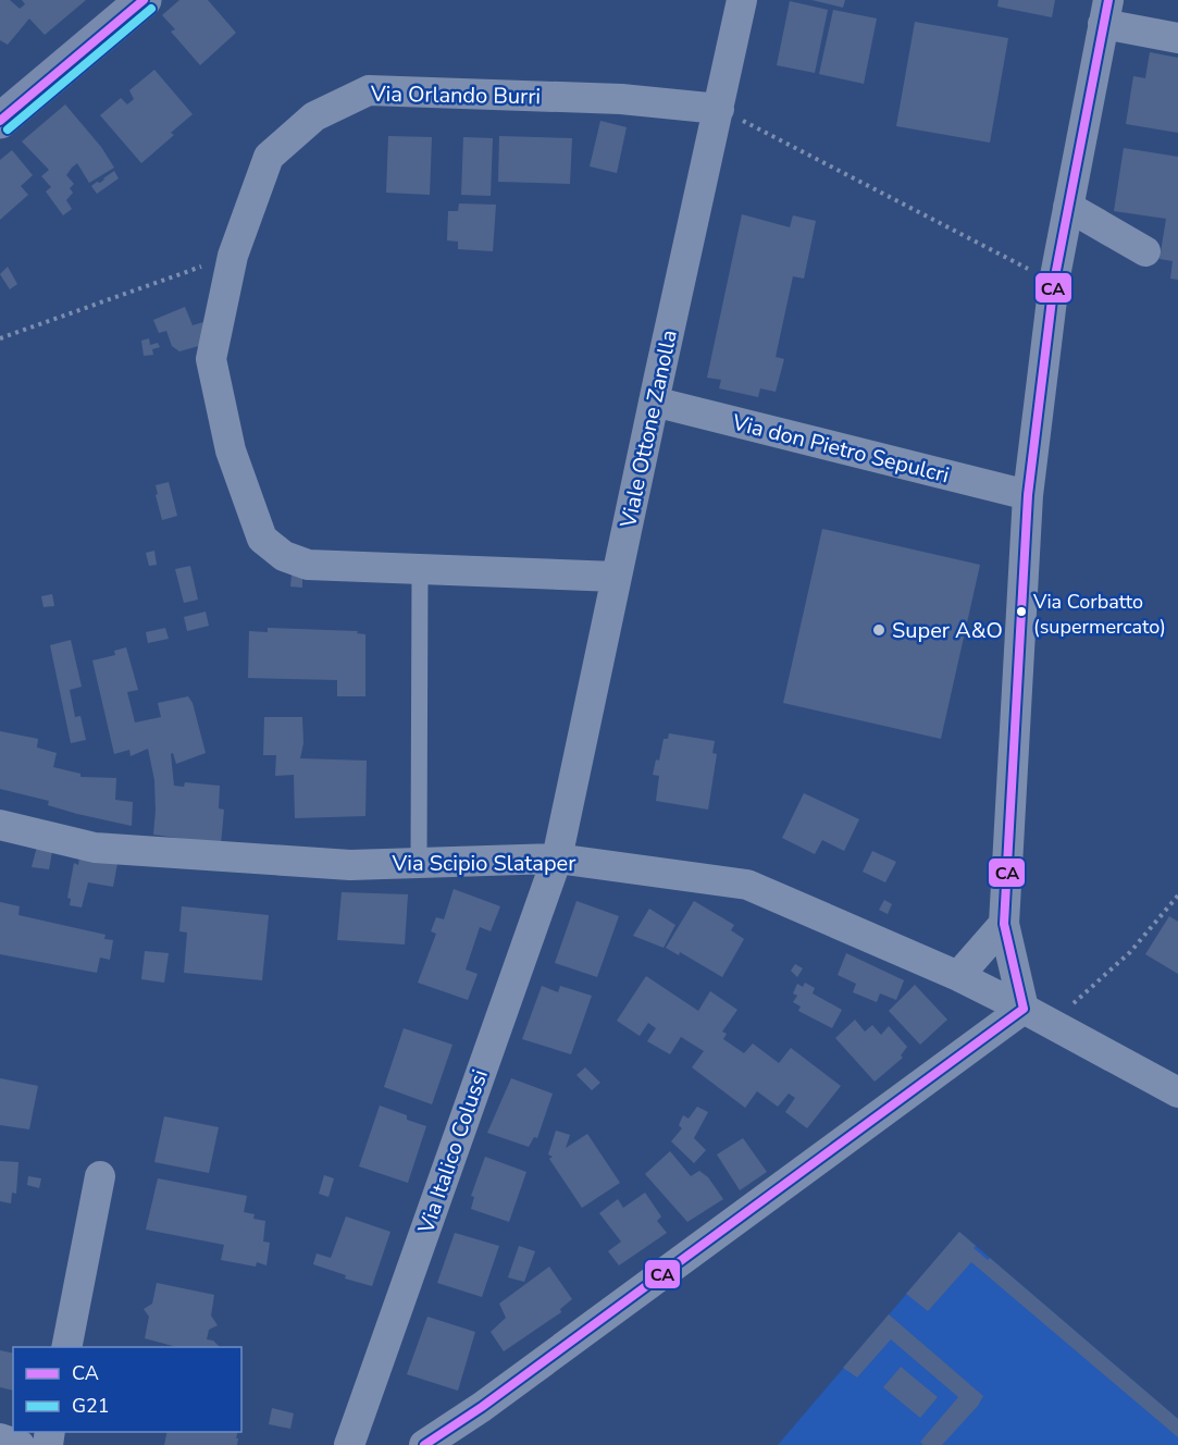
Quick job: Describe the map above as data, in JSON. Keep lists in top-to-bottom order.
{
  "streets": {
    "street": [
      "Via Orlando Burri",
      "Viale Ottone Zanolla",
      "Via don Pietro Sepulcri",
      "Via Scipio Slataper",
      "Via Italico Colussi"
    ]
  },
  "crossings": [
    ["Via Orlando Burri", "Viale Ottone Zanolla"],
    ["Viale Ottone Zanolla", "Via don Pietro Sepulcri"],
    ["Viale Ottone Zanolla", "Via Scipio Slataper"],
    ["Viale Ottone Zanolla", "Via Italico Colussi"],
    ["Via Scipio Slataper", "Via Italico Colussi"]
  ],
  "places": ["Via Corbatto (supermercato)", "Super A&O"],
  "lines": ["transit line CA", "transit line G21"],
  "legend": ["CA", "G21"]
}
